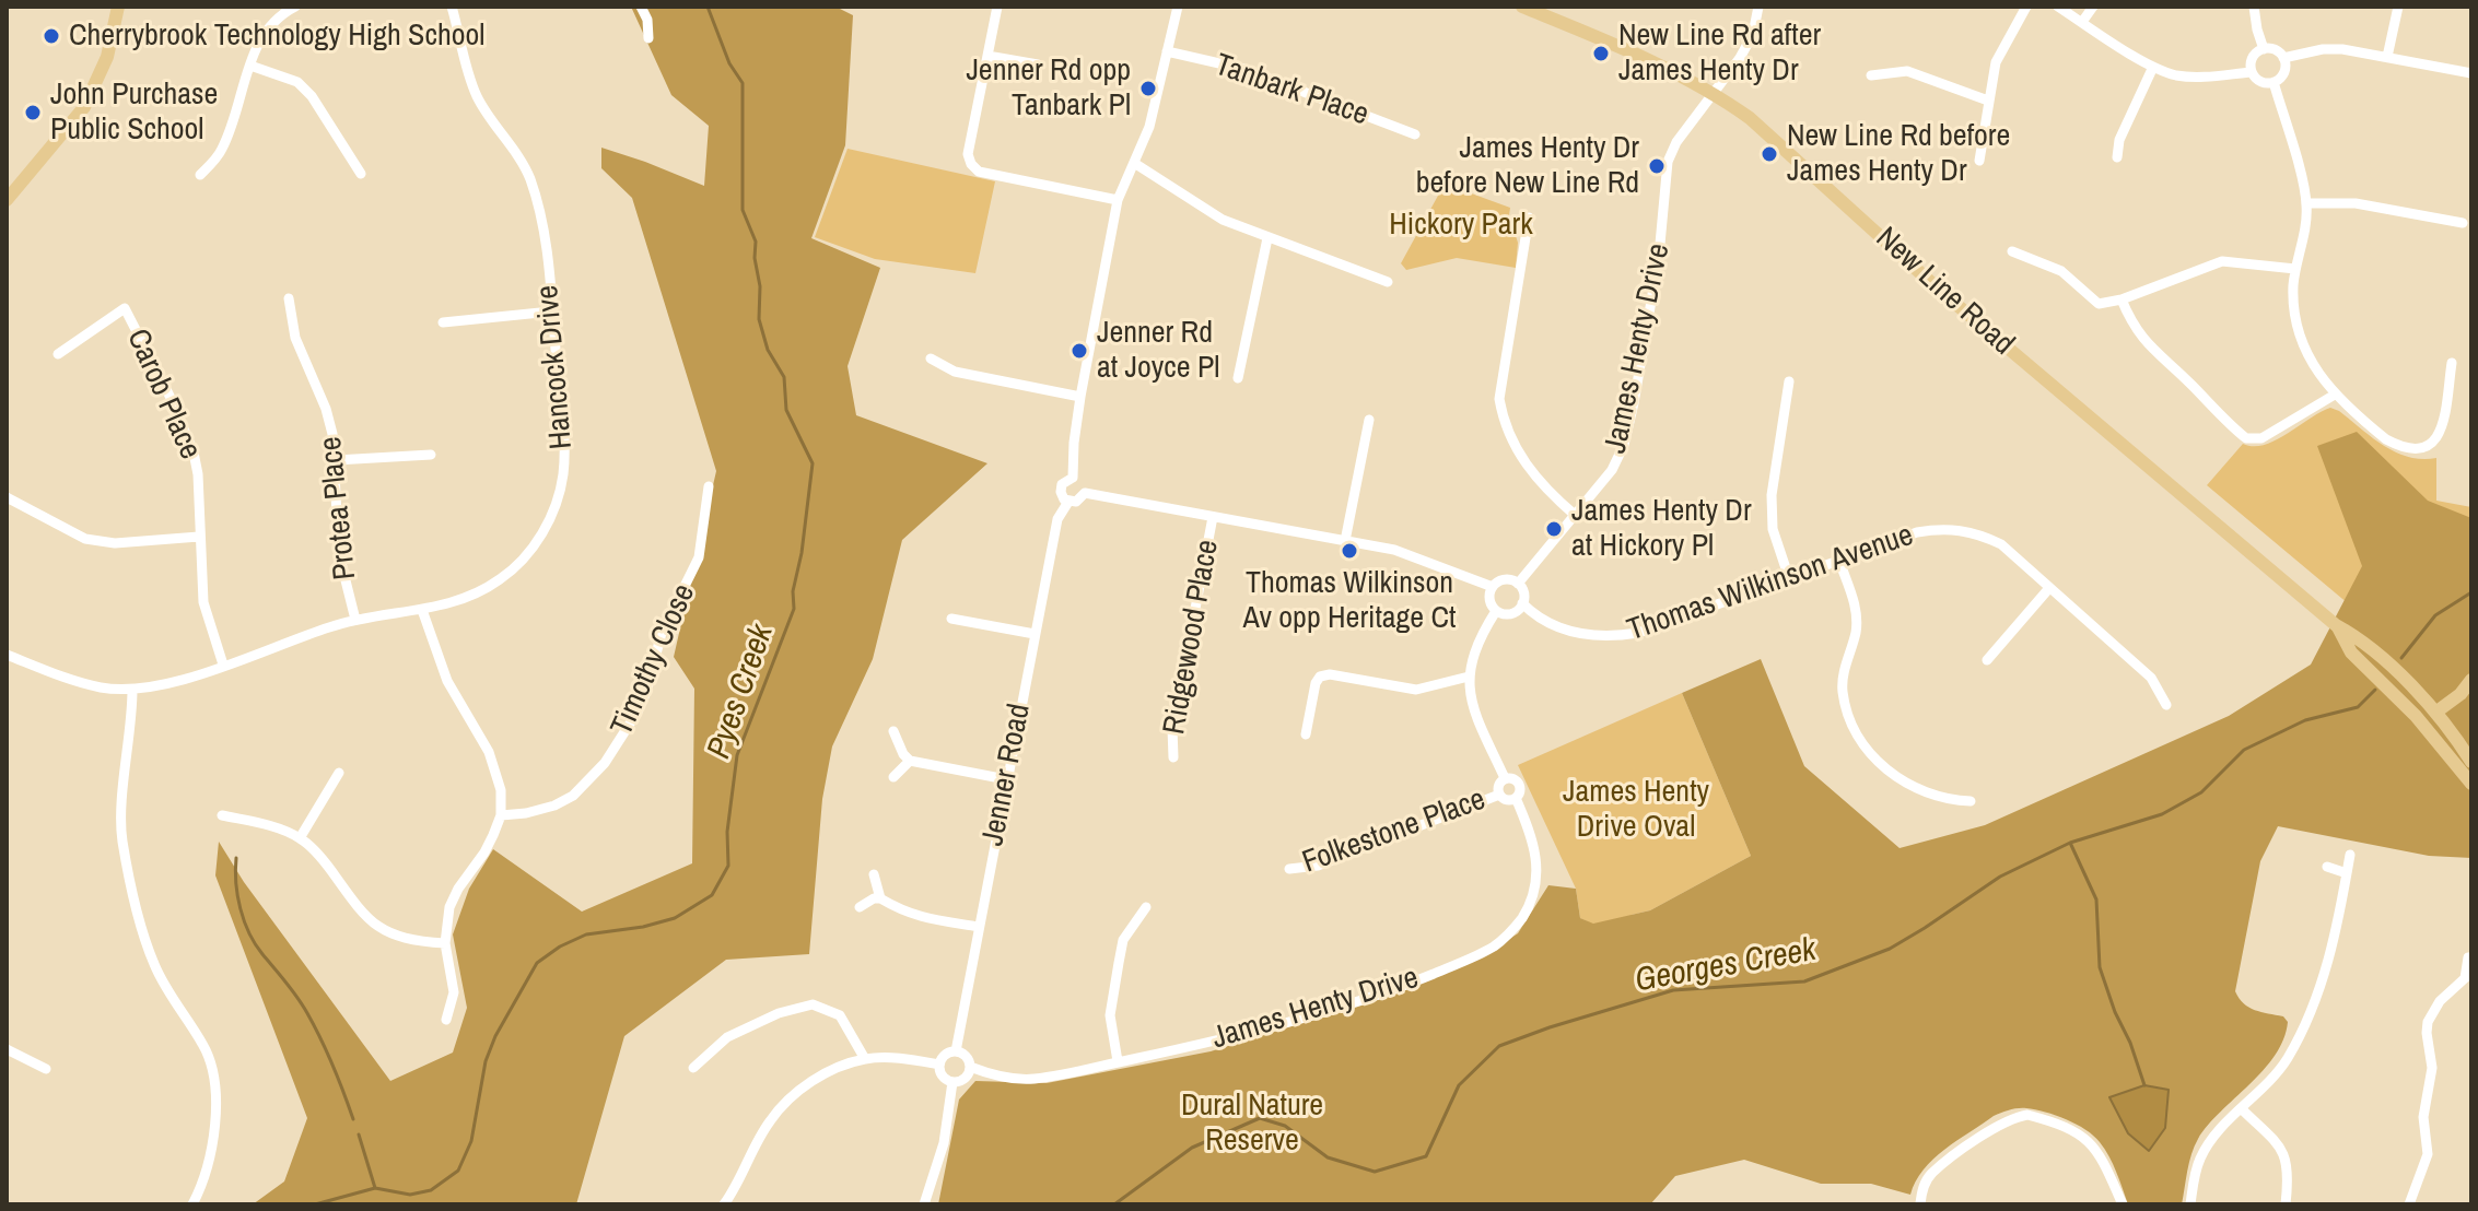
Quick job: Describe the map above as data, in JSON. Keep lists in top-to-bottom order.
{
  "streets": {
    "main road": ["New Line Road"],
    "street": [
      "Tanbark Place",
      "James Henty Drive",
      "Hancock Drive",
      "Carob Place",
      "Protea Place",
      "Thomas Wilkinson Avenue",
      "Ridgewood Place",
      "Timothy Close",
      "Jenner Road",
      "Folkestone Place"
    ]
  },
  "crossings": [
    ["New Line Road", "James Henty Drive"],
    ["James Henty Drive", "Thomas Wilkinson Avenue"],
    ["James Henty Drive", "Jenner Road"],
    ["James Henty Drive", "Folkestone Place"],
    ["Hancock Drive", "Carob Place"],
    ["Hancock Drive", "Protea Place"]
  ],
  "water": ["Pyes Creek", "Georges Creek"],
  "parks": ["Hickory Park", "James Henty Drive Oval", "Dural Nature Reserve"],
  "places": [
    "Cherrybrook Technology High School",
    "New Line Rd after James Henty Dr",
    "Jenner Rd opp Tanbark Pl",
    "John Purchase Public School",
    "New Line Rd before James Henty Dr",
    "James Henty Dr before New Line Rd",
    "Jenner Rd at Joyce Pl",
    "James Henty Dr at Hickory Pl",
    "Thomas Wilkinson Av opp Heritage Ct"
  ]
}
